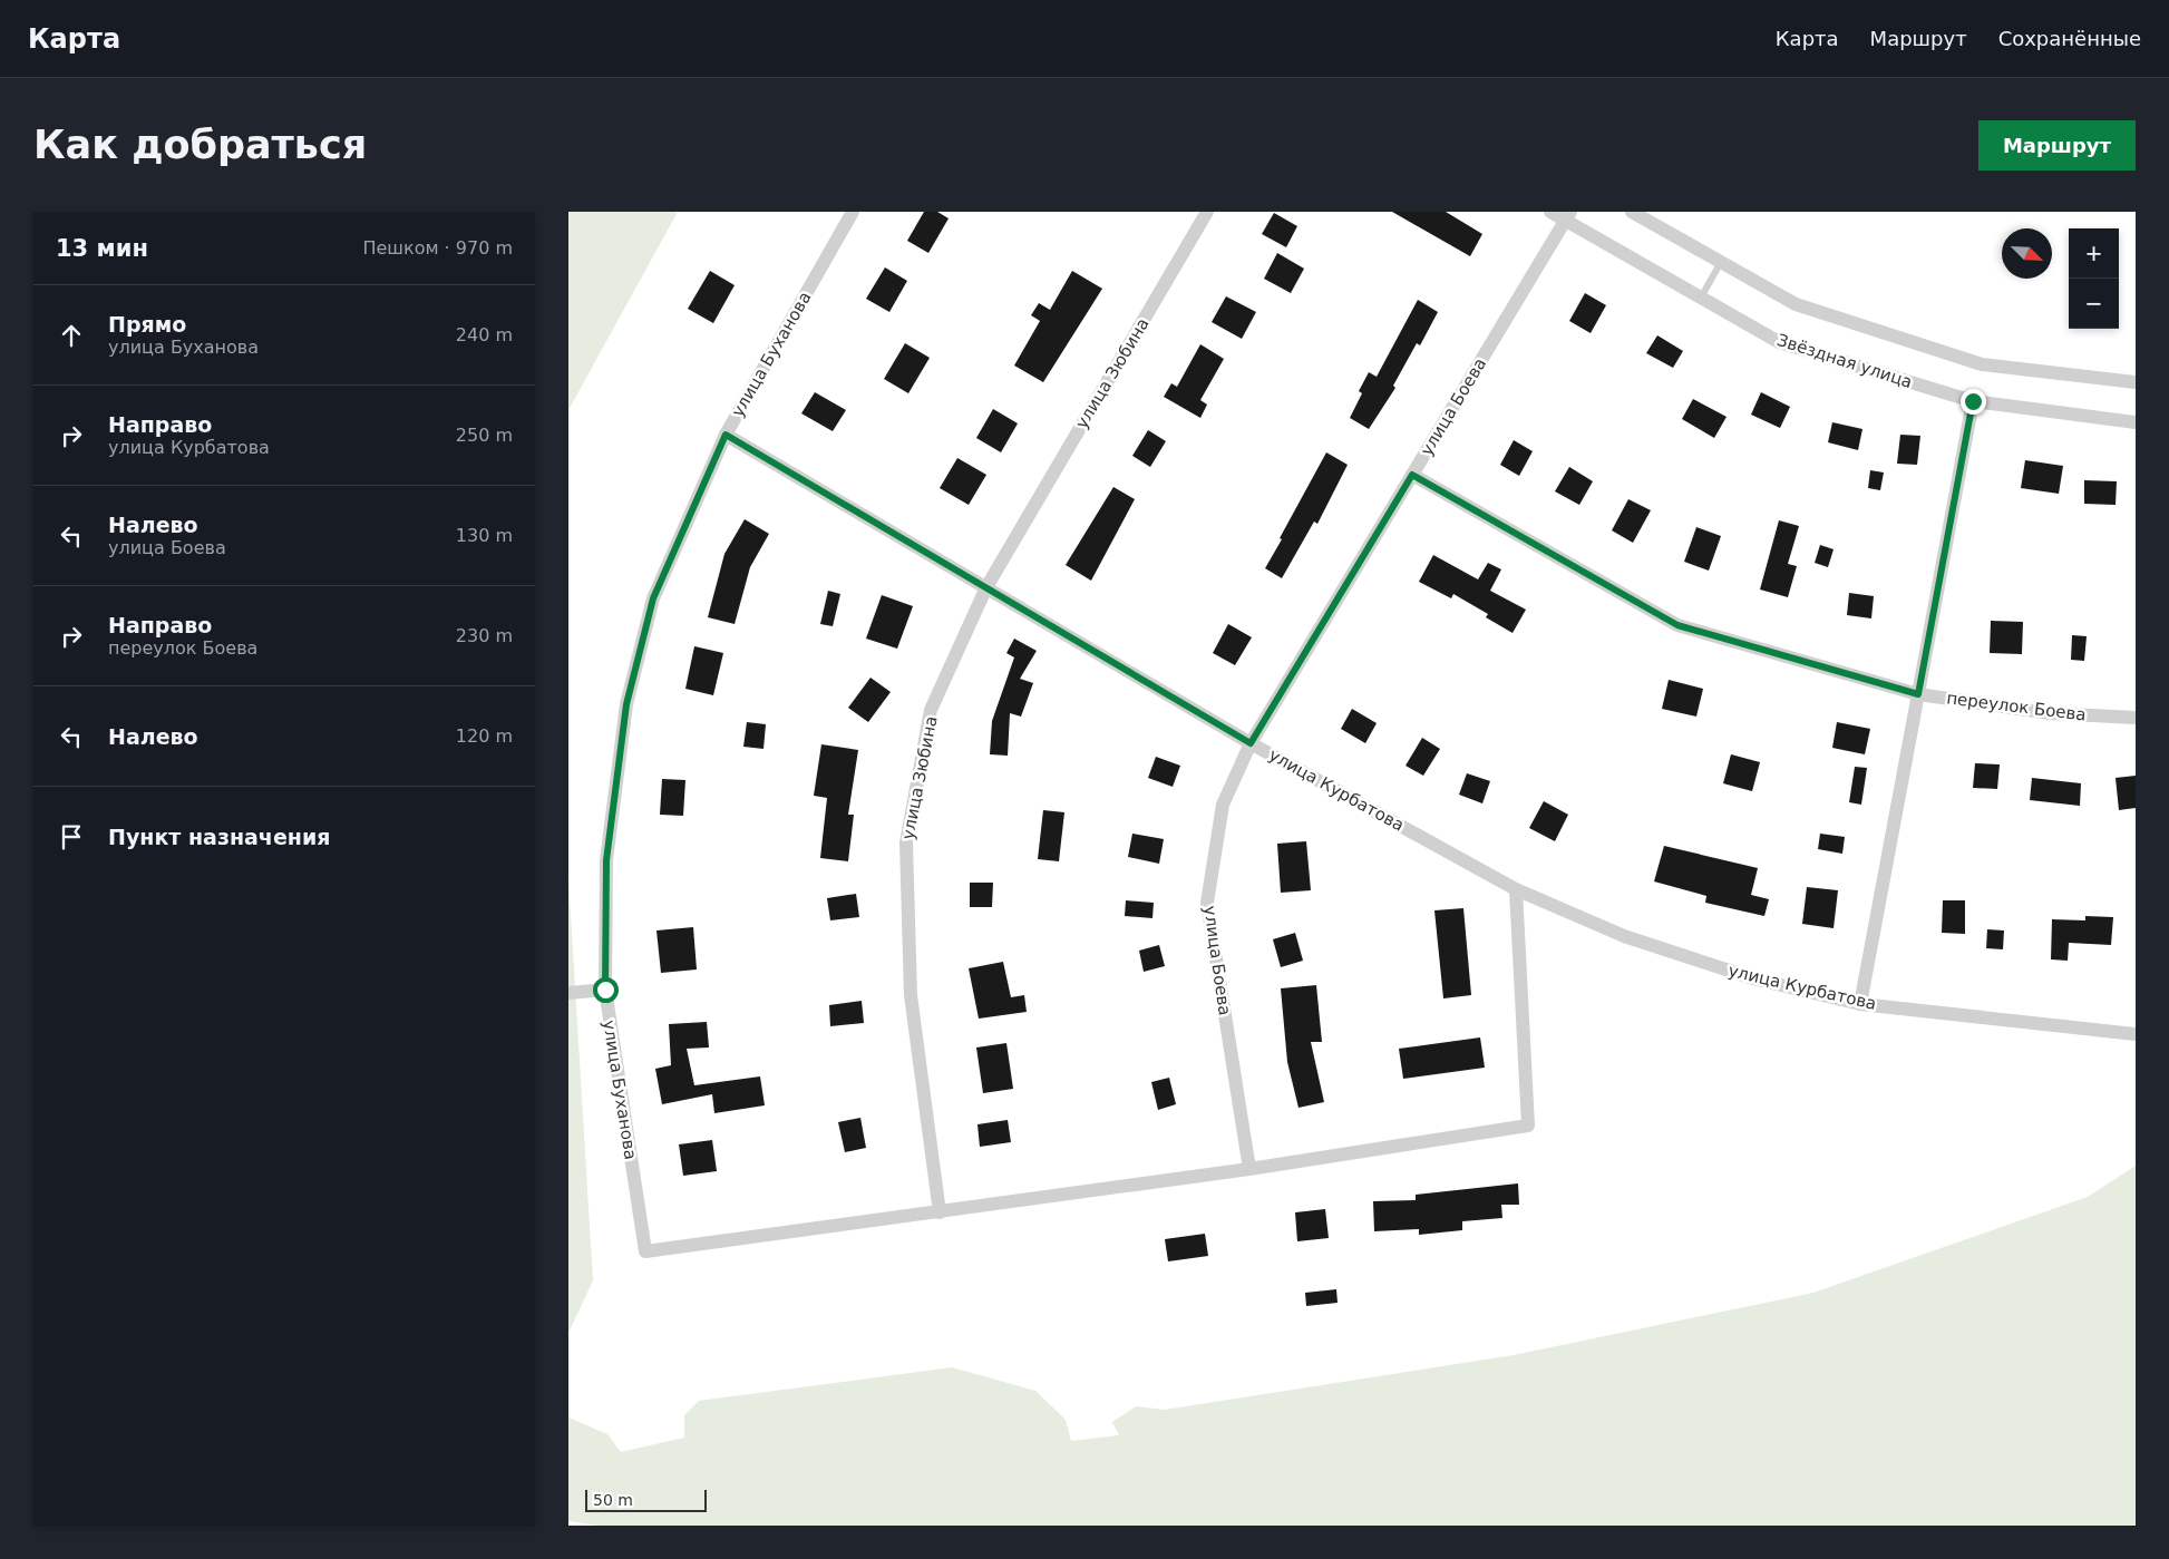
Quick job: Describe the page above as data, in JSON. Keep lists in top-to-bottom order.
{
  "streets": {
    "street": [
      "улица Буханова",
      "Звёздная улица",
      "улица Зюбина",
      "улица Боева",
      "переулок Боева",
      "улица Курбатова"
    ]
  },
  "crossings": [
    ["улица Буханова", "улица Зюбина"],
    ["улица Буханова", "улица Курбатова"],
    ["Звёздная улица", "улица Боева"],
    ["улица Зюбина", "улица Курбатова"],
    ["улица Боева", "переулок Боева"],
    ["улица Боева", "улица Курбатова"]
  ],
  "scale_bar": "50 m",
  "north": "bottom right",
  "page": {
    "header": "Карта",
    "nav": ["Карта", "Маршрут", "Сохранённые"],
    "buttons": "Маршрут",
    "title": "Как добраться",
    "heading": ["13 мин", "Пешком · 970 m"],
    "map_buttons": ["+", "−"],
    "list": [
      ["Прямо", "улица Буханова", "240 m"],
      ["Направо", "улица Курбатова", "250 m"],
      ["Налево", "улица Боева", "130 m"],
      ["Направо", "переулок Боева", "230 m"],
      ["Налево", "120 m"],
      "Пункт назначения"
    ],
    "scale": "50 m"
  }
}
